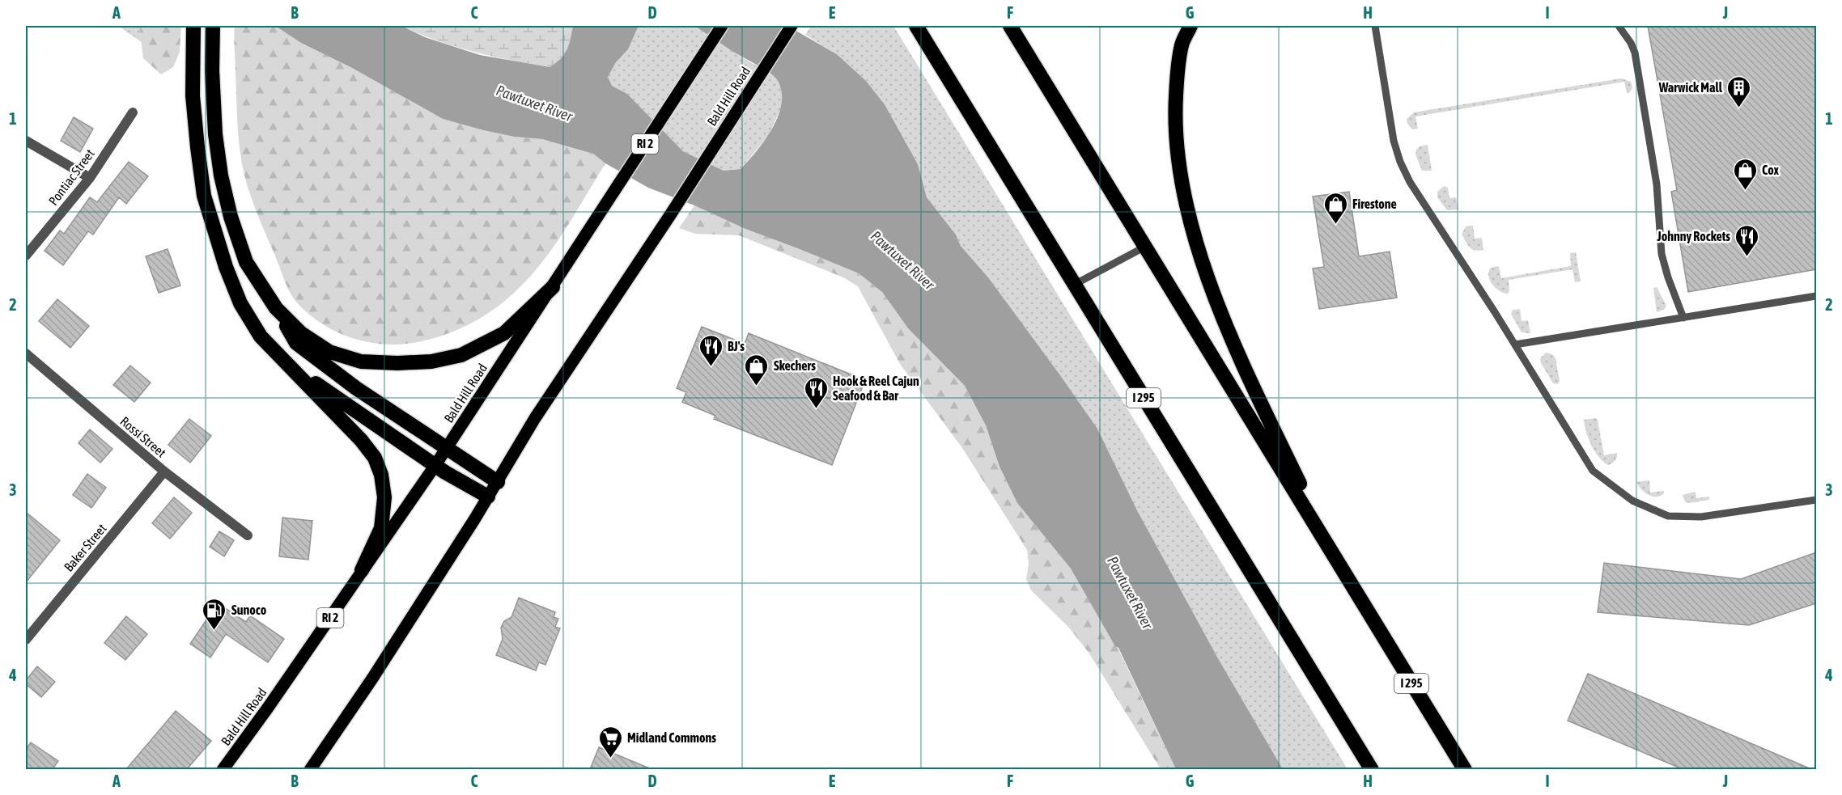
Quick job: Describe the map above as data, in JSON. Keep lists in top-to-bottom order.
{
  "streets": {
    "highway": ["I 295"],
    "main road": ["Bald Hill Road", "RI 2"],
    "street": ["Pontiac Street", "Rossi Street", "Baker Street"]
  },
  "crossings": [
    ["Rossi Street", "Baker Street"]
  ],
  "water": ["Pawtuxet River"],
  "places": {
    "building": ["Warwick Mall"],
    "shop": ["Cox", "Firestone", "Skechers"],
    "restaurant": ["Johnny Rockets", "BJ's", "Hook & Reel Cajun Seafood & Bar"],
    "fuel station": ["Sunoco"],
    "supermarket": ["Midland Commons"]
  },
  "grid": {
    "columns": [
      "A",
      "B",
      "C",
      "D",
      "E",
      "F",
      "G",
      "H",
      "I",
      "J"
    ],
    "rows": [
      "1",
      "2",
      "3",
      "4"
    ]
  }
}
